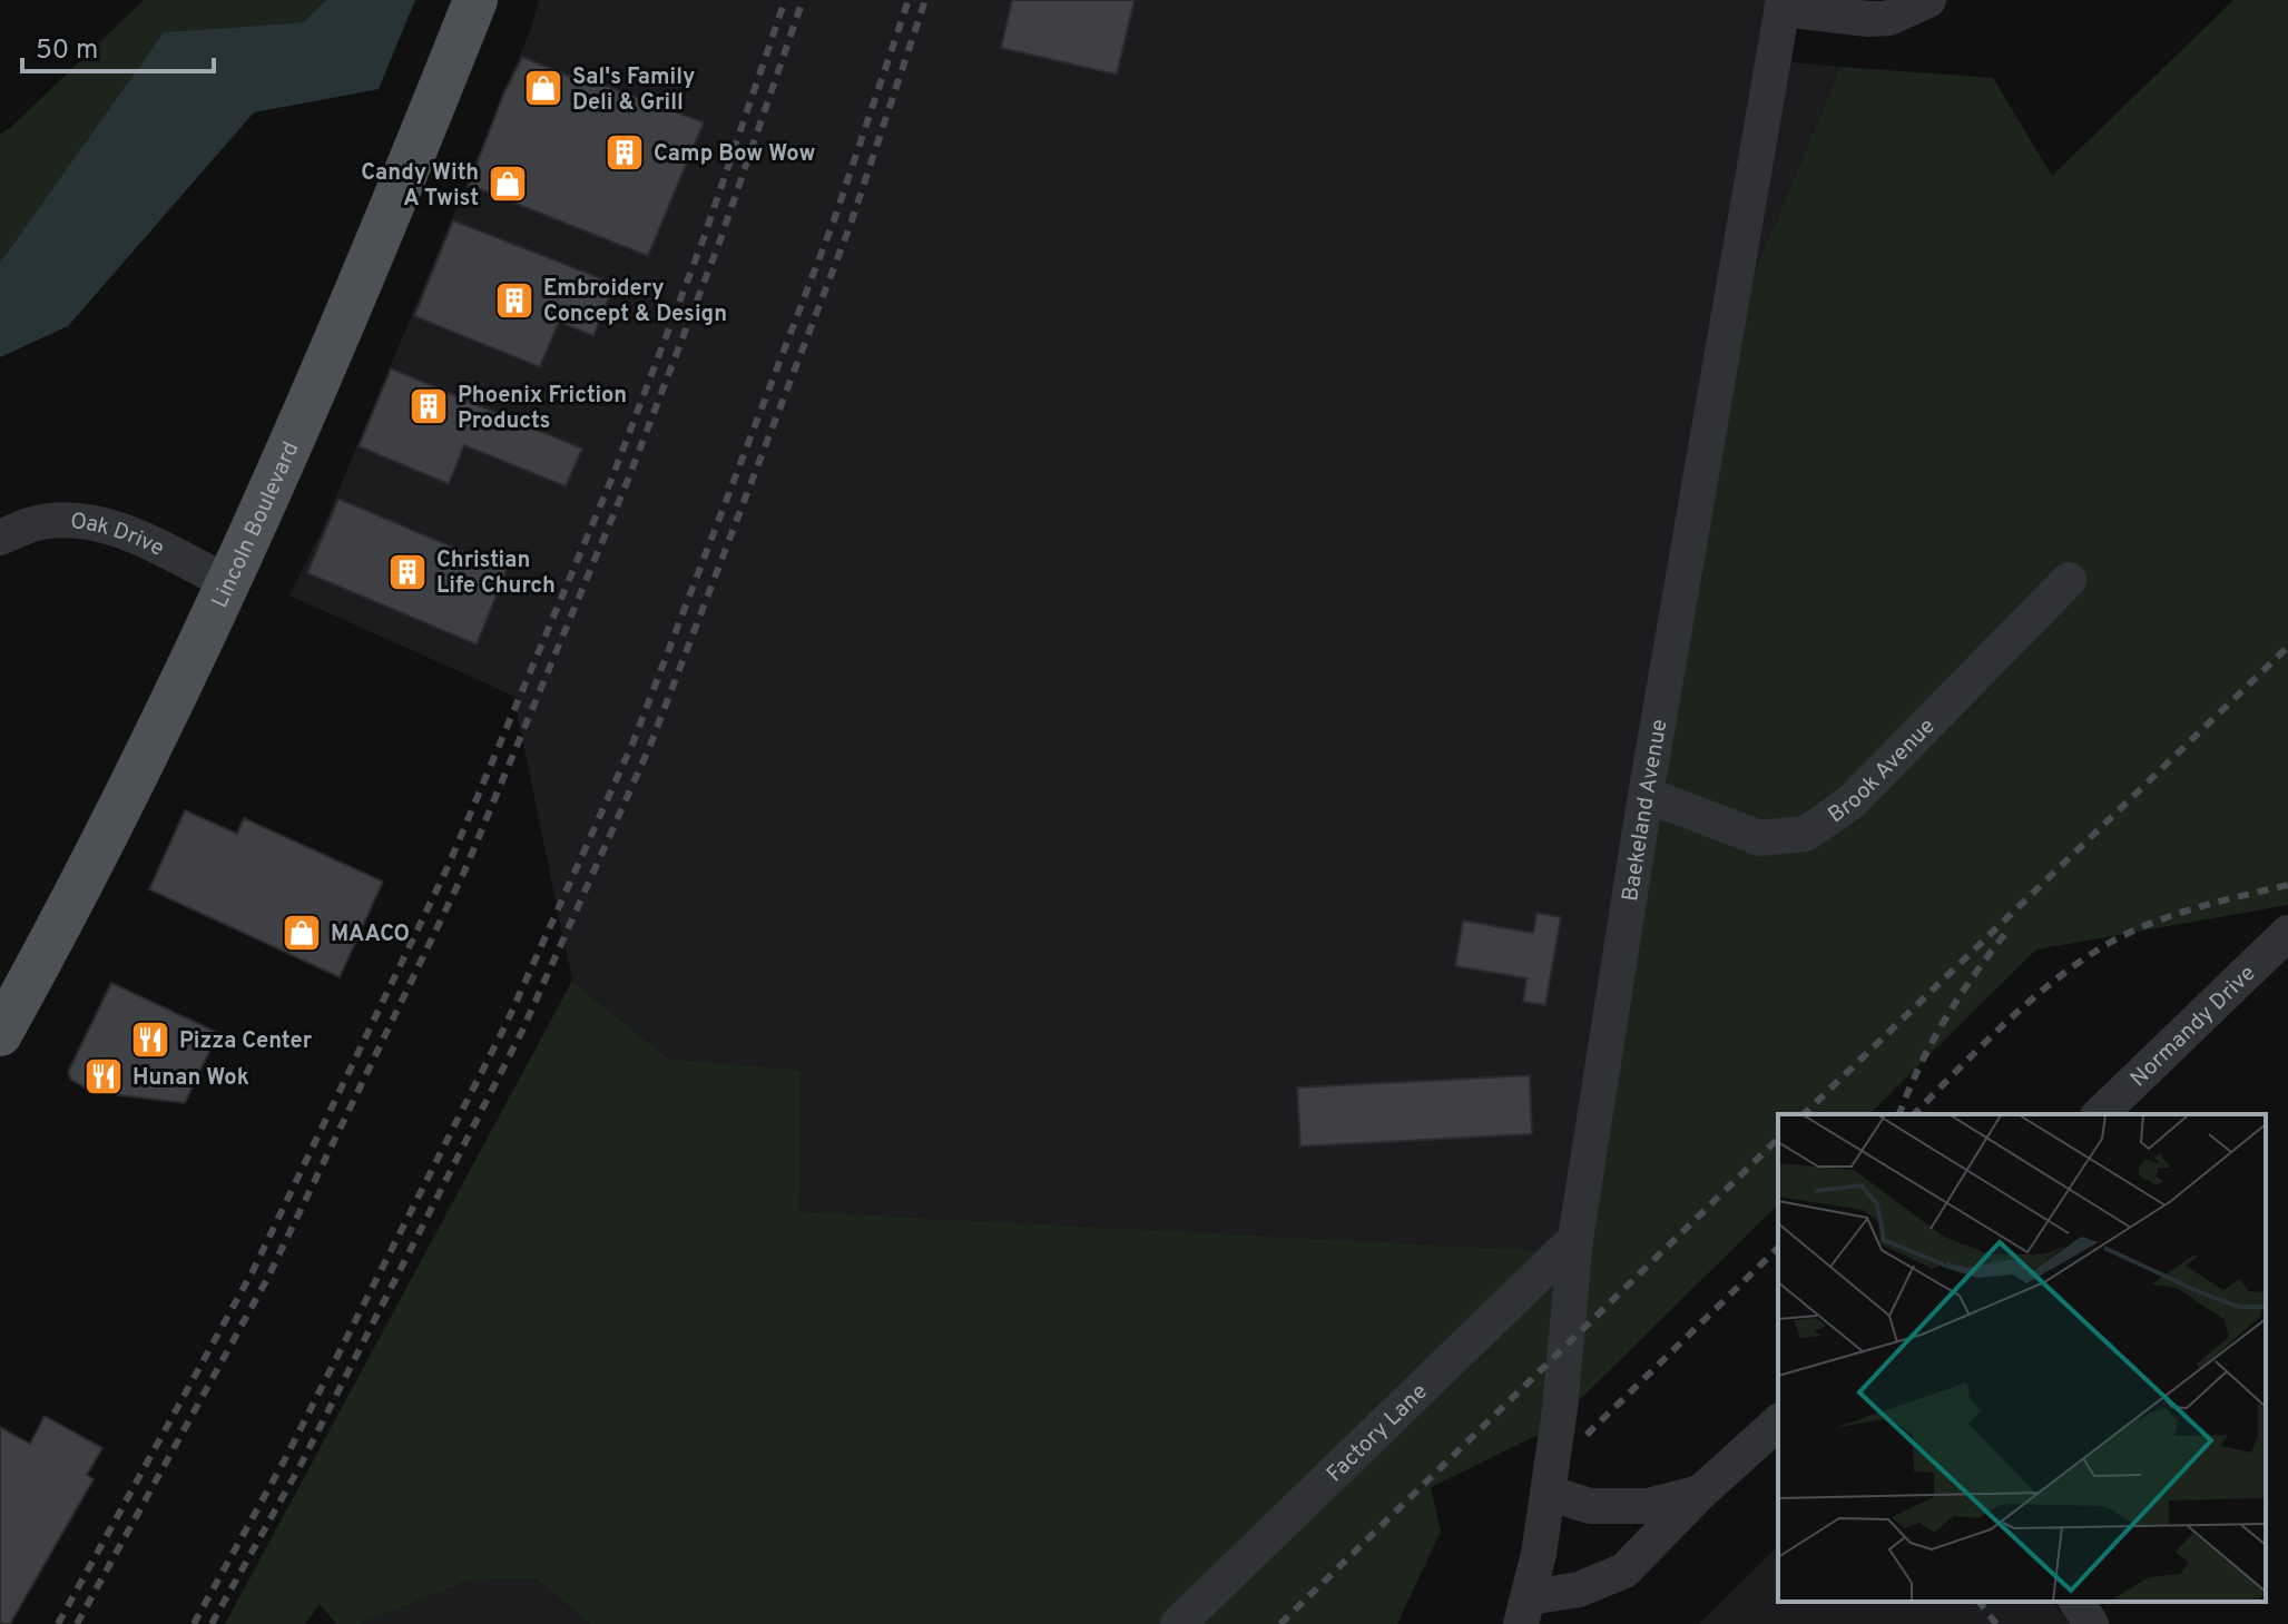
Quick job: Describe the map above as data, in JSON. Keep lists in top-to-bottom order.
{
  "streets": {
    "main road": ["Lincoln Boulevard"],
    "street": [
      "Oak Drive",
      "Brook Avenue",
      "Baekeland Avenue",
      "Normandy Drive",
      "Factory Lane"
    ]
  },
  "crossings": [
    ["Lincoln Boulevard", "Oak Drive"],
    ["Brook Avenue", "Baekeland Avenue"],
    ["Baekeland Avenue", "Factory Lane"]
  ],
  "places": {
    "shop": ["Sal's Family Deli & Grill", "Candy With A Twist", "MAACO"],
    "building": [
      "Camp Bow Wow",
      "Embroidery Concept & Design",
      "Phoenix Friction Products",
      "Christian Life Church"
    ],
    "restaurant": ["Pizza Center", "Hunan Wok"]
  },
  "scale_bar": "50 m"
}
